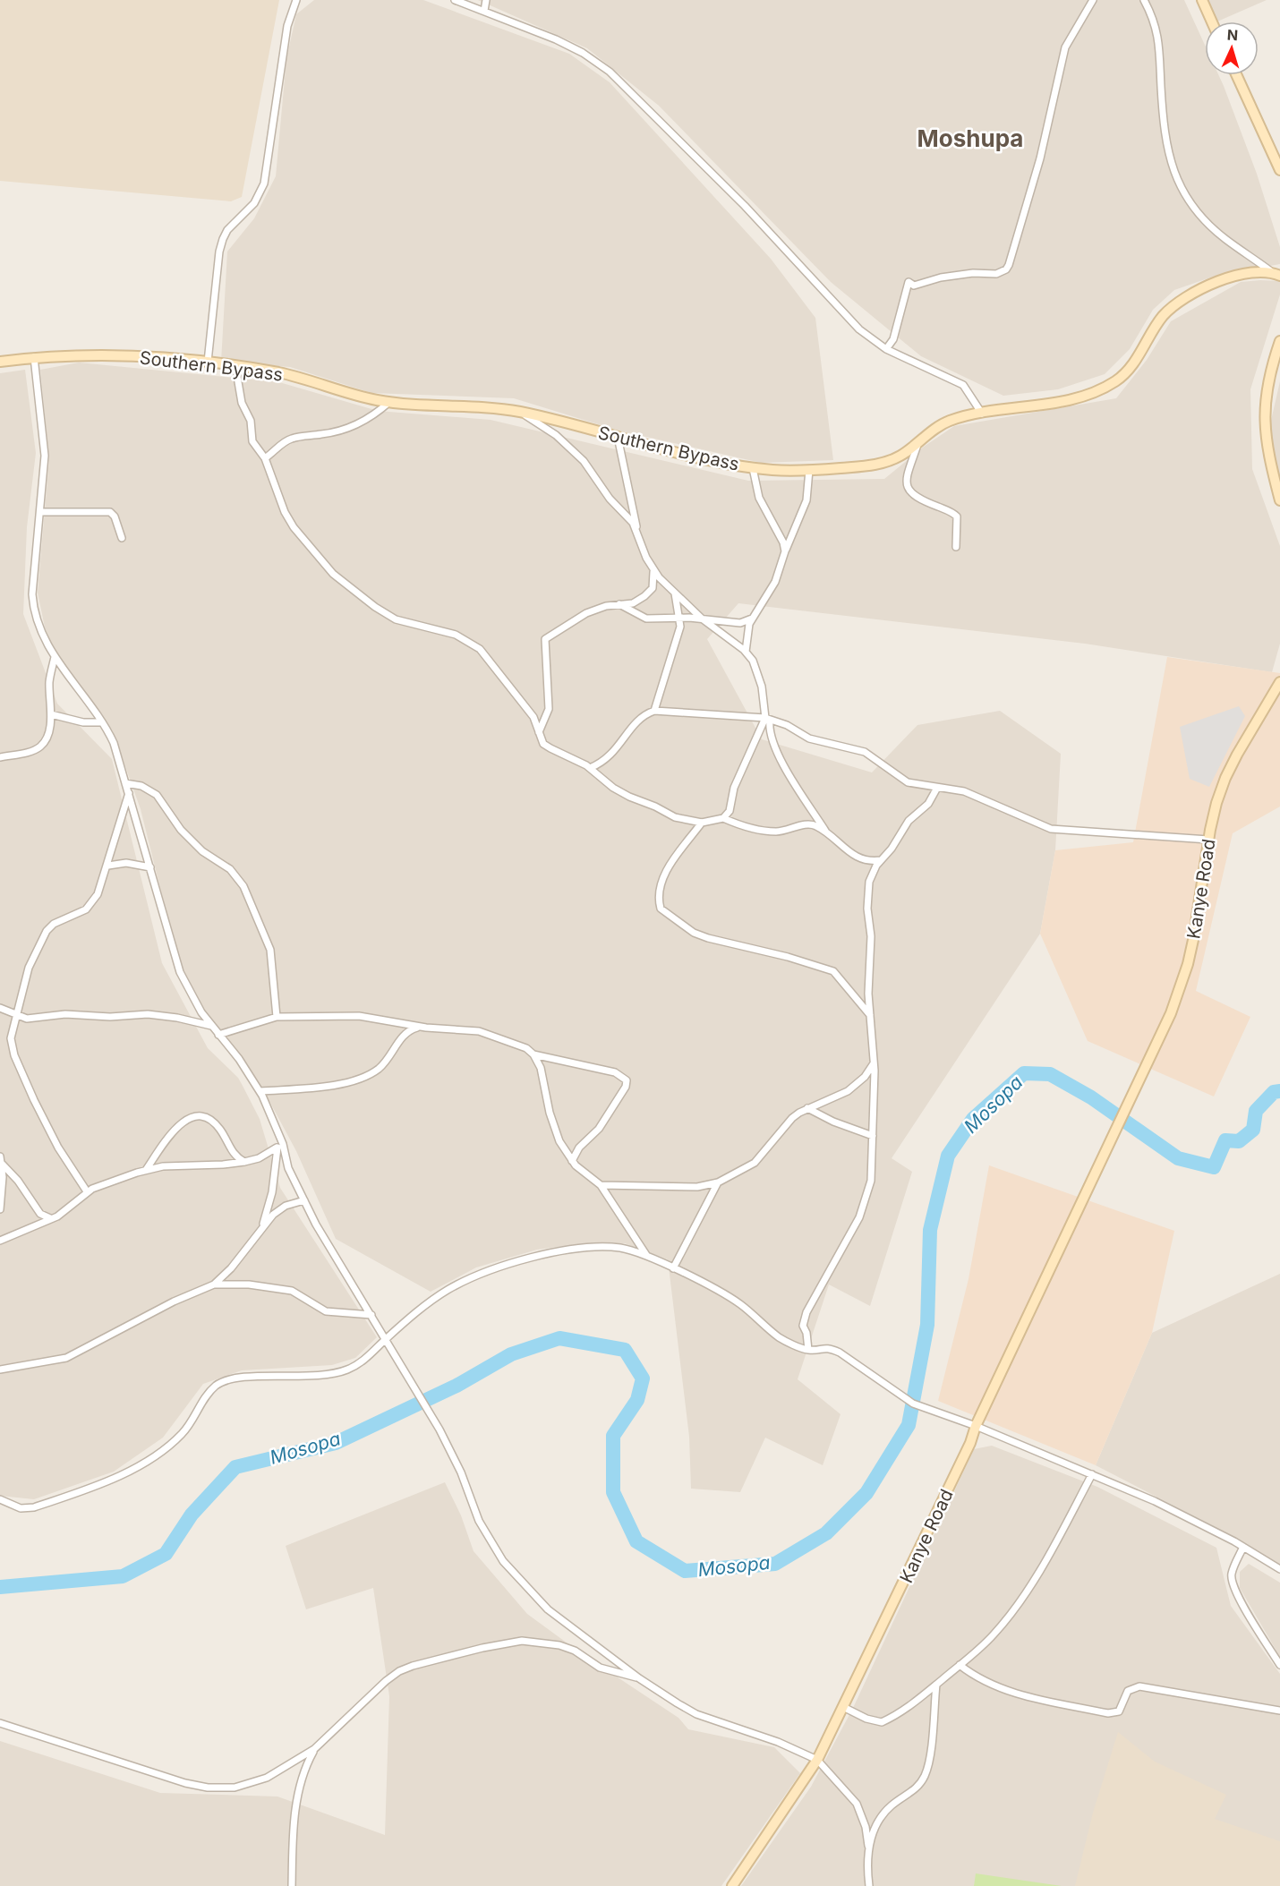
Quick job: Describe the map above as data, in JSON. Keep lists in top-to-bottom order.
{
  "streets": {
    "main road": ["Southern Bypass", "Kanye Road"]
  },
  "districts": ["Moshupa"],
  "water": ["Mosopa"],
  "north": "top"
}
